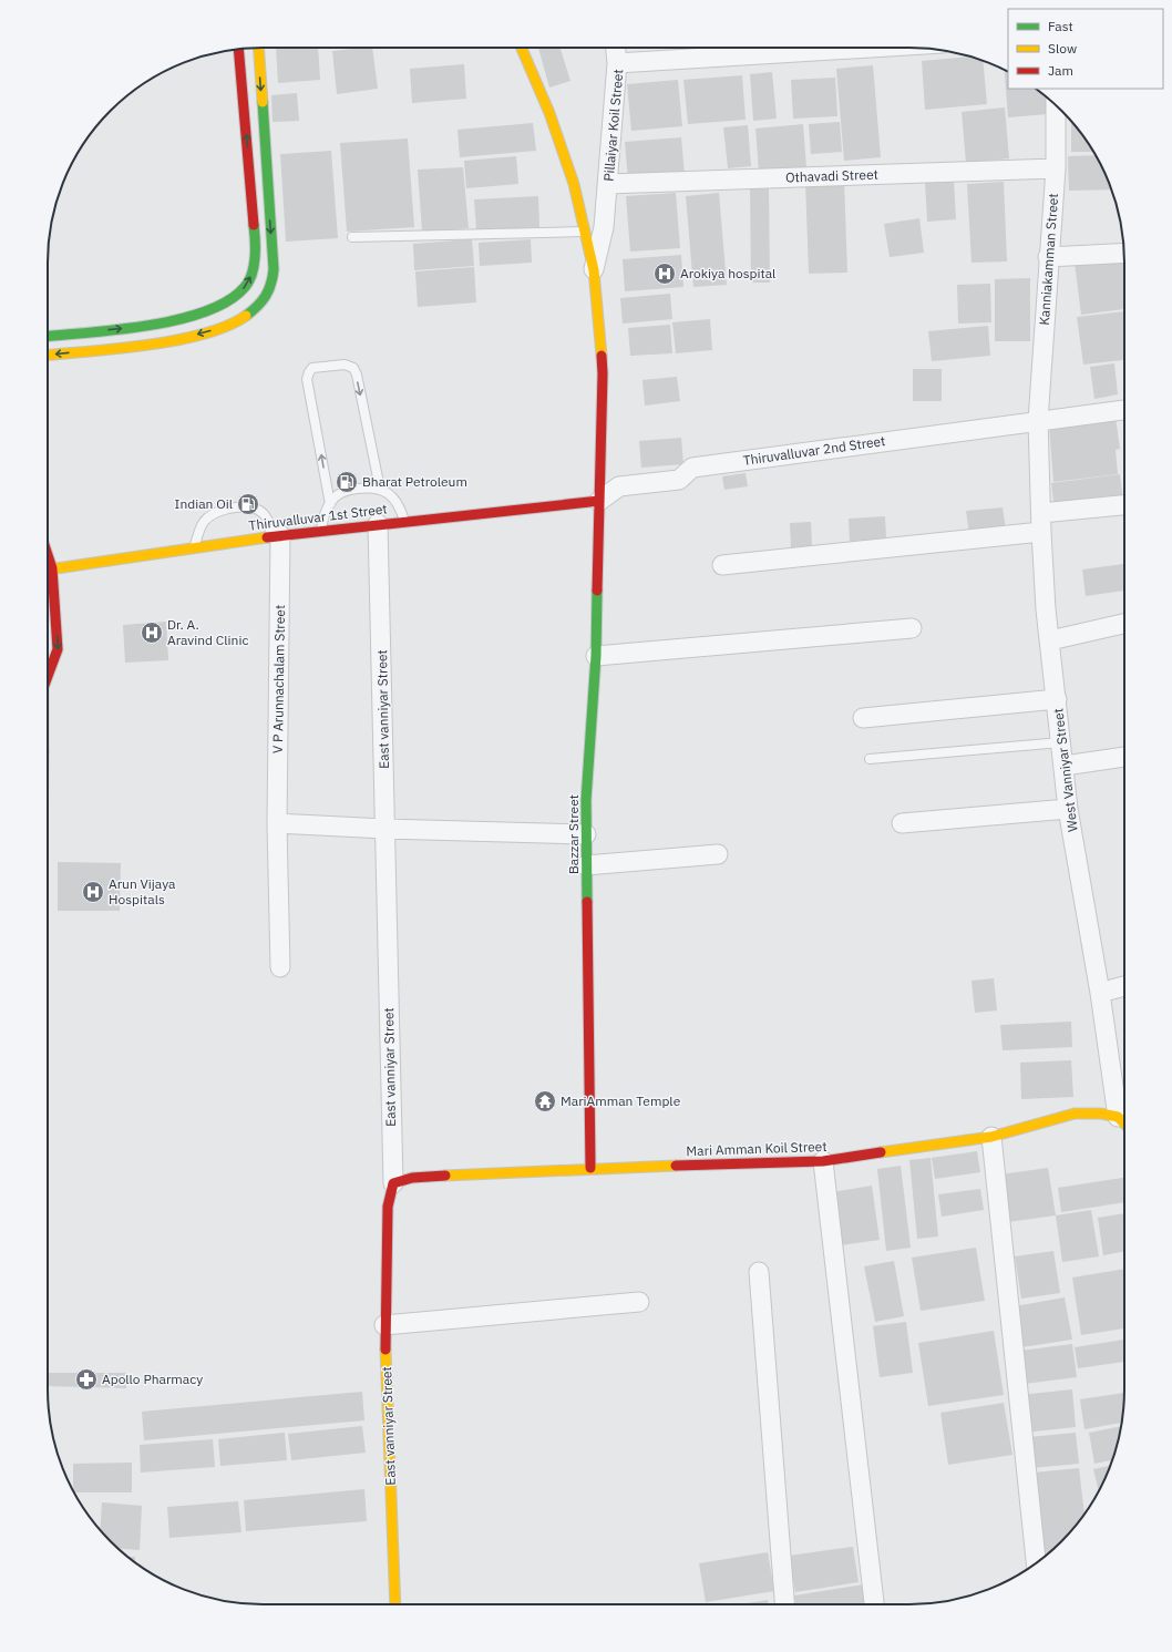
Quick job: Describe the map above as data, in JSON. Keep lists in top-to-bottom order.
{
  "streets": {
    "street": [
      "Pillaiyar Koil Street",
      "Othavadi Street",
      "Kanniakamman Street",
      "Thiruvalluvar 2nd Street",
      "Thiruvalluvar 1st Street",
      "V P Arunnachalam Street",
      "East vanniyar Street",
      "West Vanniyar Street",
      "Bazzar Street",
      "Mari Amman Koil Street"
    ]
  },
  "crossings": [
    ["Pillaiyar Koil Street", "Othavadi Street"],
    ["Pillaiyar Koil Street", "Thiruvalluvar 2nd Street"],
    ["Pillaiyar Koil Street", "Thiruvalluvar 1st Street"],
    ["Pillaiyar Koil Street", "Bazzar Street"],
    ["Othavadi Street", "Kanniakamman Street"],
    ["Kanniakamman Street", "Thiruvalluvar 2nd Street"],
    ["Kanniakamman Street", "West Vanniyar Street"],
    ["Thiruvalluvar 2nd Street", "Thiruvalluvar 1st Street"],
    ["Thiruvalluvar 2nd Street", "West Vanniyar Street"],
    ["Thiruvalluvar 2nd Street", "Bazzar Street"],
    ["Thiruvalluvar 1st Street", "V P Arunnachalam Street"],
    ["Thiruvalluvar 1st Street", "East vanniyar Street"],
    ["Thiruvalluvar 1st Street", "Bazzar Street"],
    ["East vanniyar Street", "Mari Amman Koil Street"],
    ["West Vanniyar Street", "Mari Amman Koil Street"],
    ["Bazzar Street", "Mari Amman Koil Street"]
  ],
  "places": {
    "hospital": ["Arokiya hospital", "Dr. A. Aravind Clinic", "Arun Vijaya Hospitals"],
    "fuel station": ["Bharat Petroleum", "Indian Oil"],
    "temple": ["MariAmman Temple"],
    "pharmacy": ["Apollo Pharmacy"]
  },
  "legend": ["Fast", "Slow", "Jam"]
}
